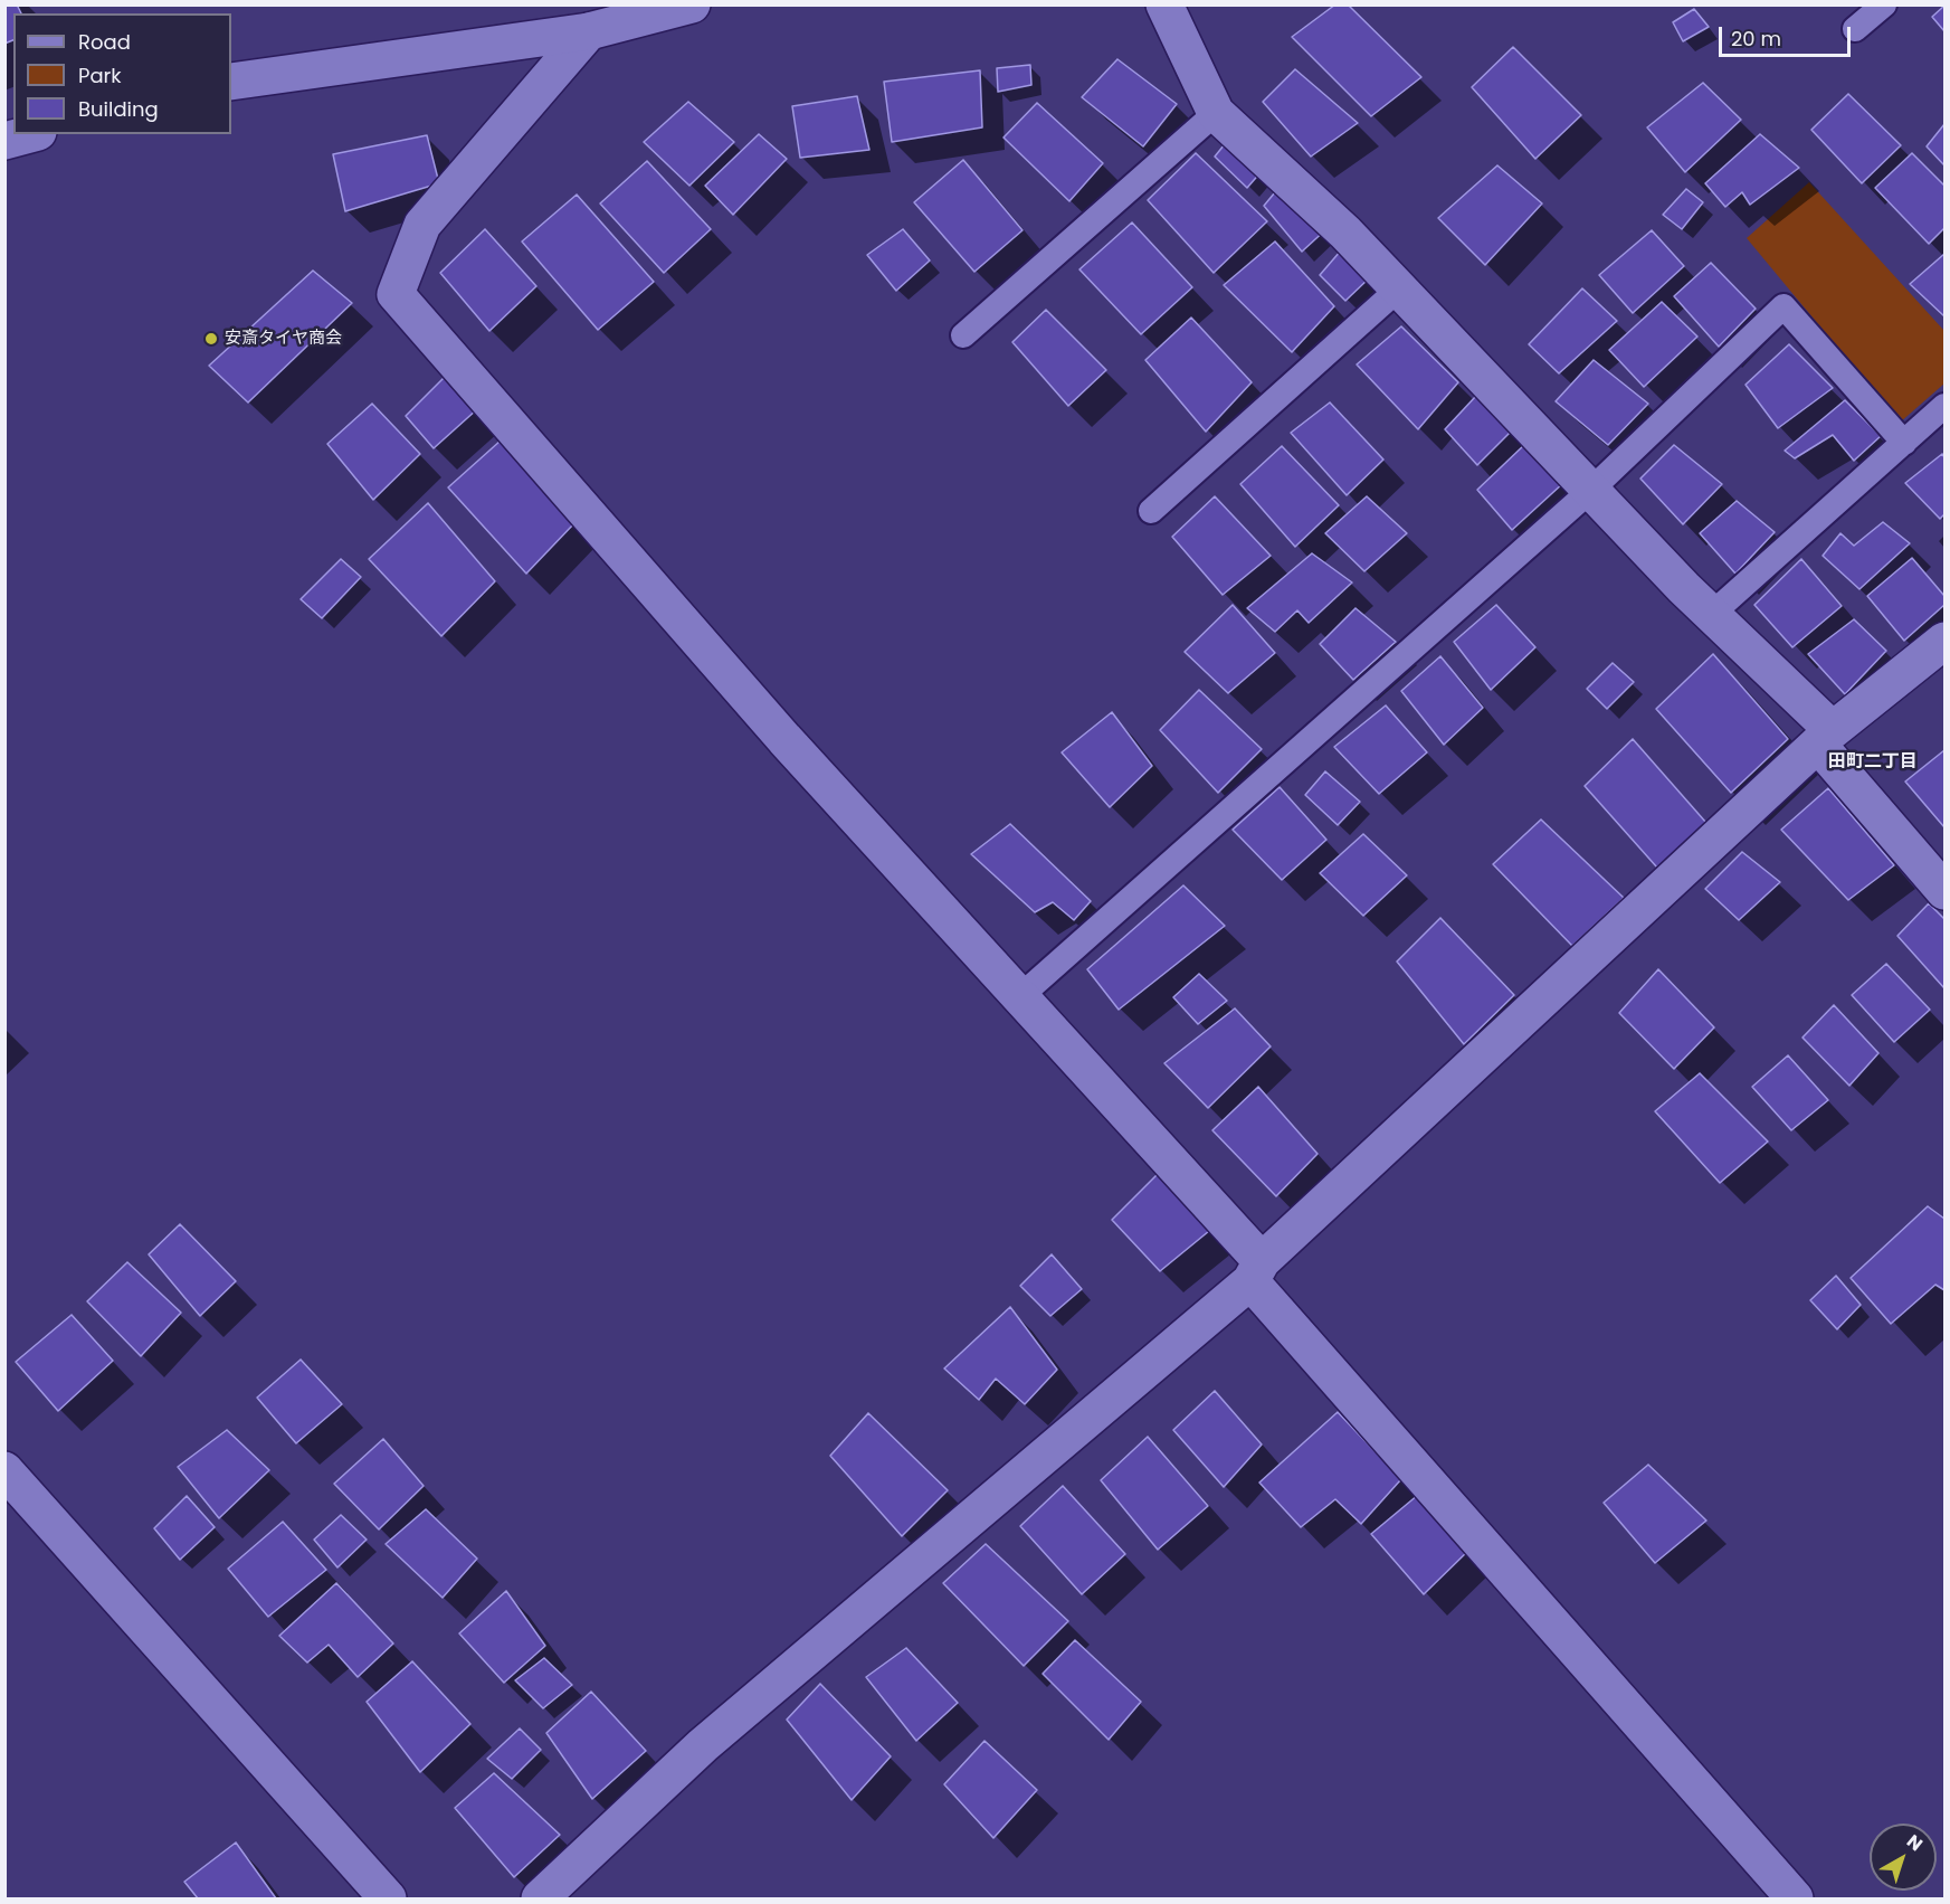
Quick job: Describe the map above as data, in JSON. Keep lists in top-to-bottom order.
{
  "districts": ["田町二丁目"],
  "places": ["安斎タイヤ商会"],
  "legend": ["Road", "Park", "Building"],
  "scale_bar": "20 m",
  "north": "top right"
}
